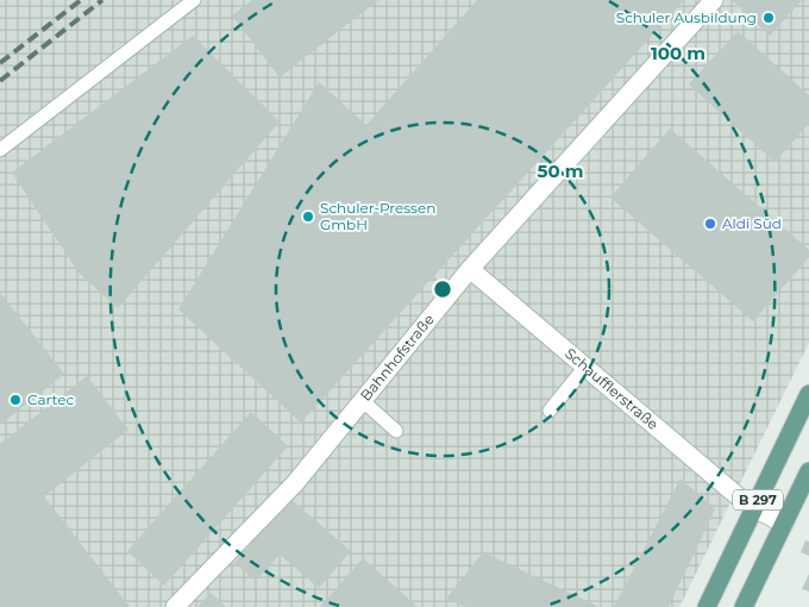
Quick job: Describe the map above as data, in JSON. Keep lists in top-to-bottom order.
{
  "streets": {
    "main road": ["B 297"],
    "street": ["Bahnhofstraße", "Schaufflerstraße"]
  },
  "crossings": [
    ["Bahnhofstraße", "Schaufflerstraße"],
    ["Schaufflerstraße", "B 297"]
  ],
  "places": [
    "Schuler Ausbildung",
    "Schuler-Pressen GmbH",
    "Aldi Süd",
    "Cartec"
  ],
  "rings": ["100 m", "50 m"]
}
